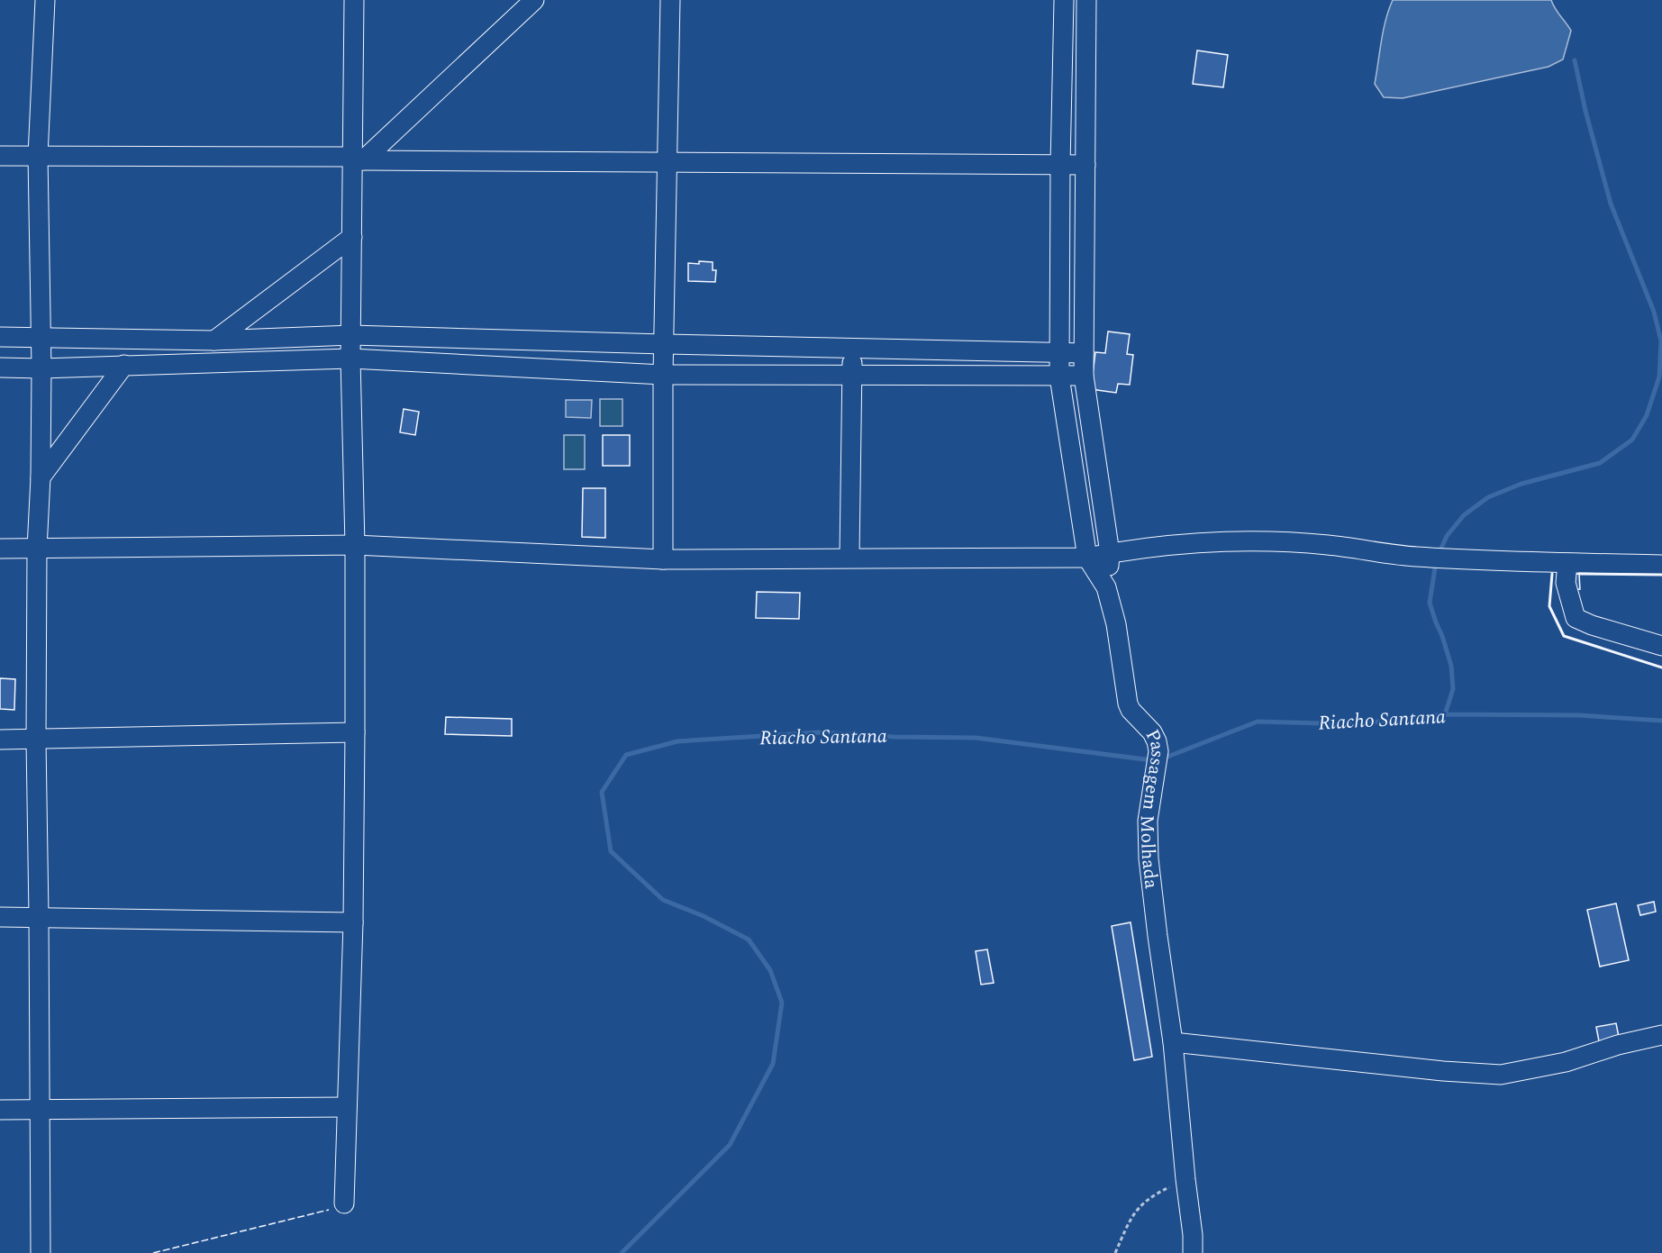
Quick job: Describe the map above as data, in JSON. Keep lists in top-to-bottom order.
{
  "streets": {
    "street": ["Passagem Molhada"]
  },
  "water": ["Riacho Santana"]
}
